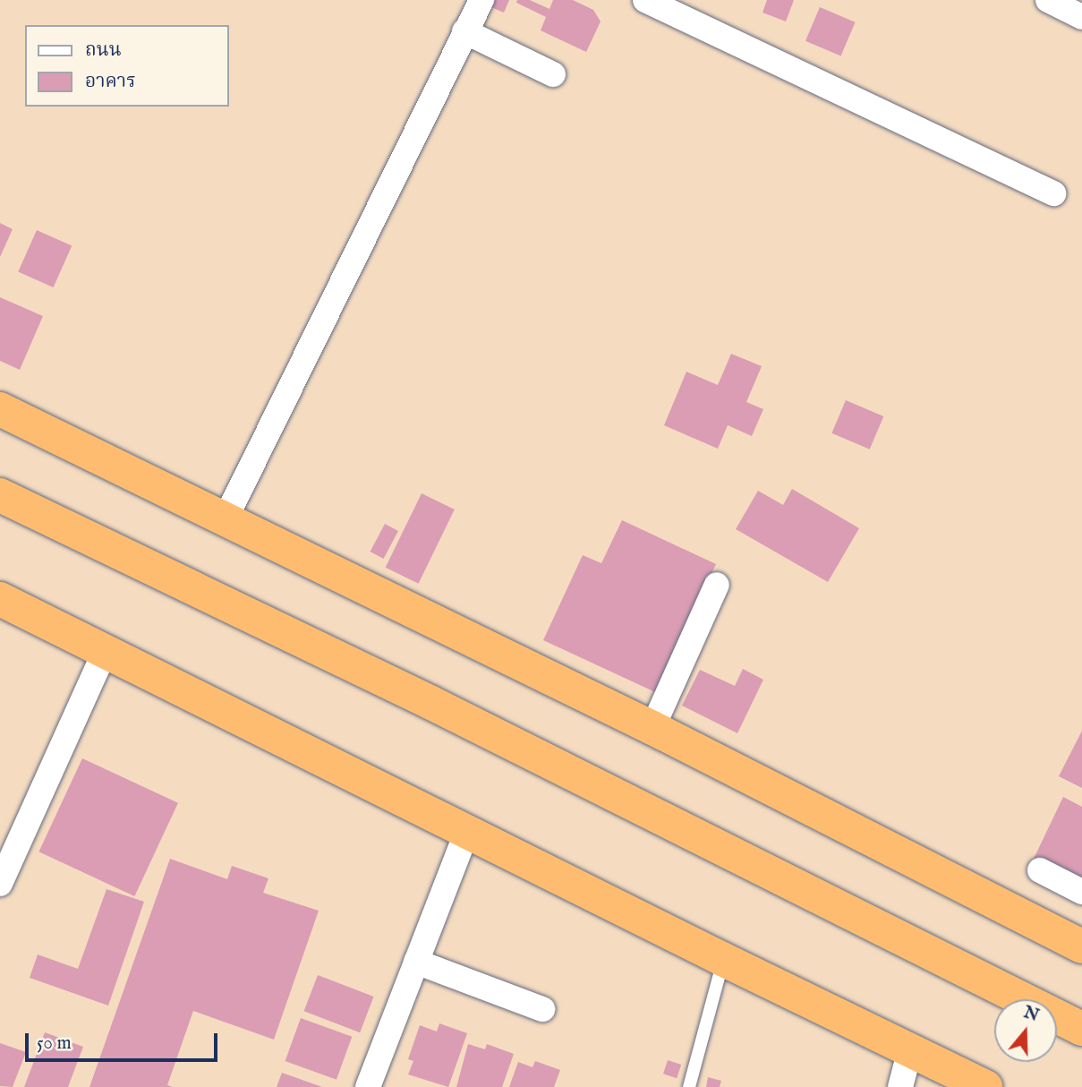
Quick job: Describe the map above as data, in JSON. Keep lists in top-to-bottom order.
{
  "legend": ["ถนน", "อาคาร"],
  "scale_bar": "50 m",
  "north": "top"
}
